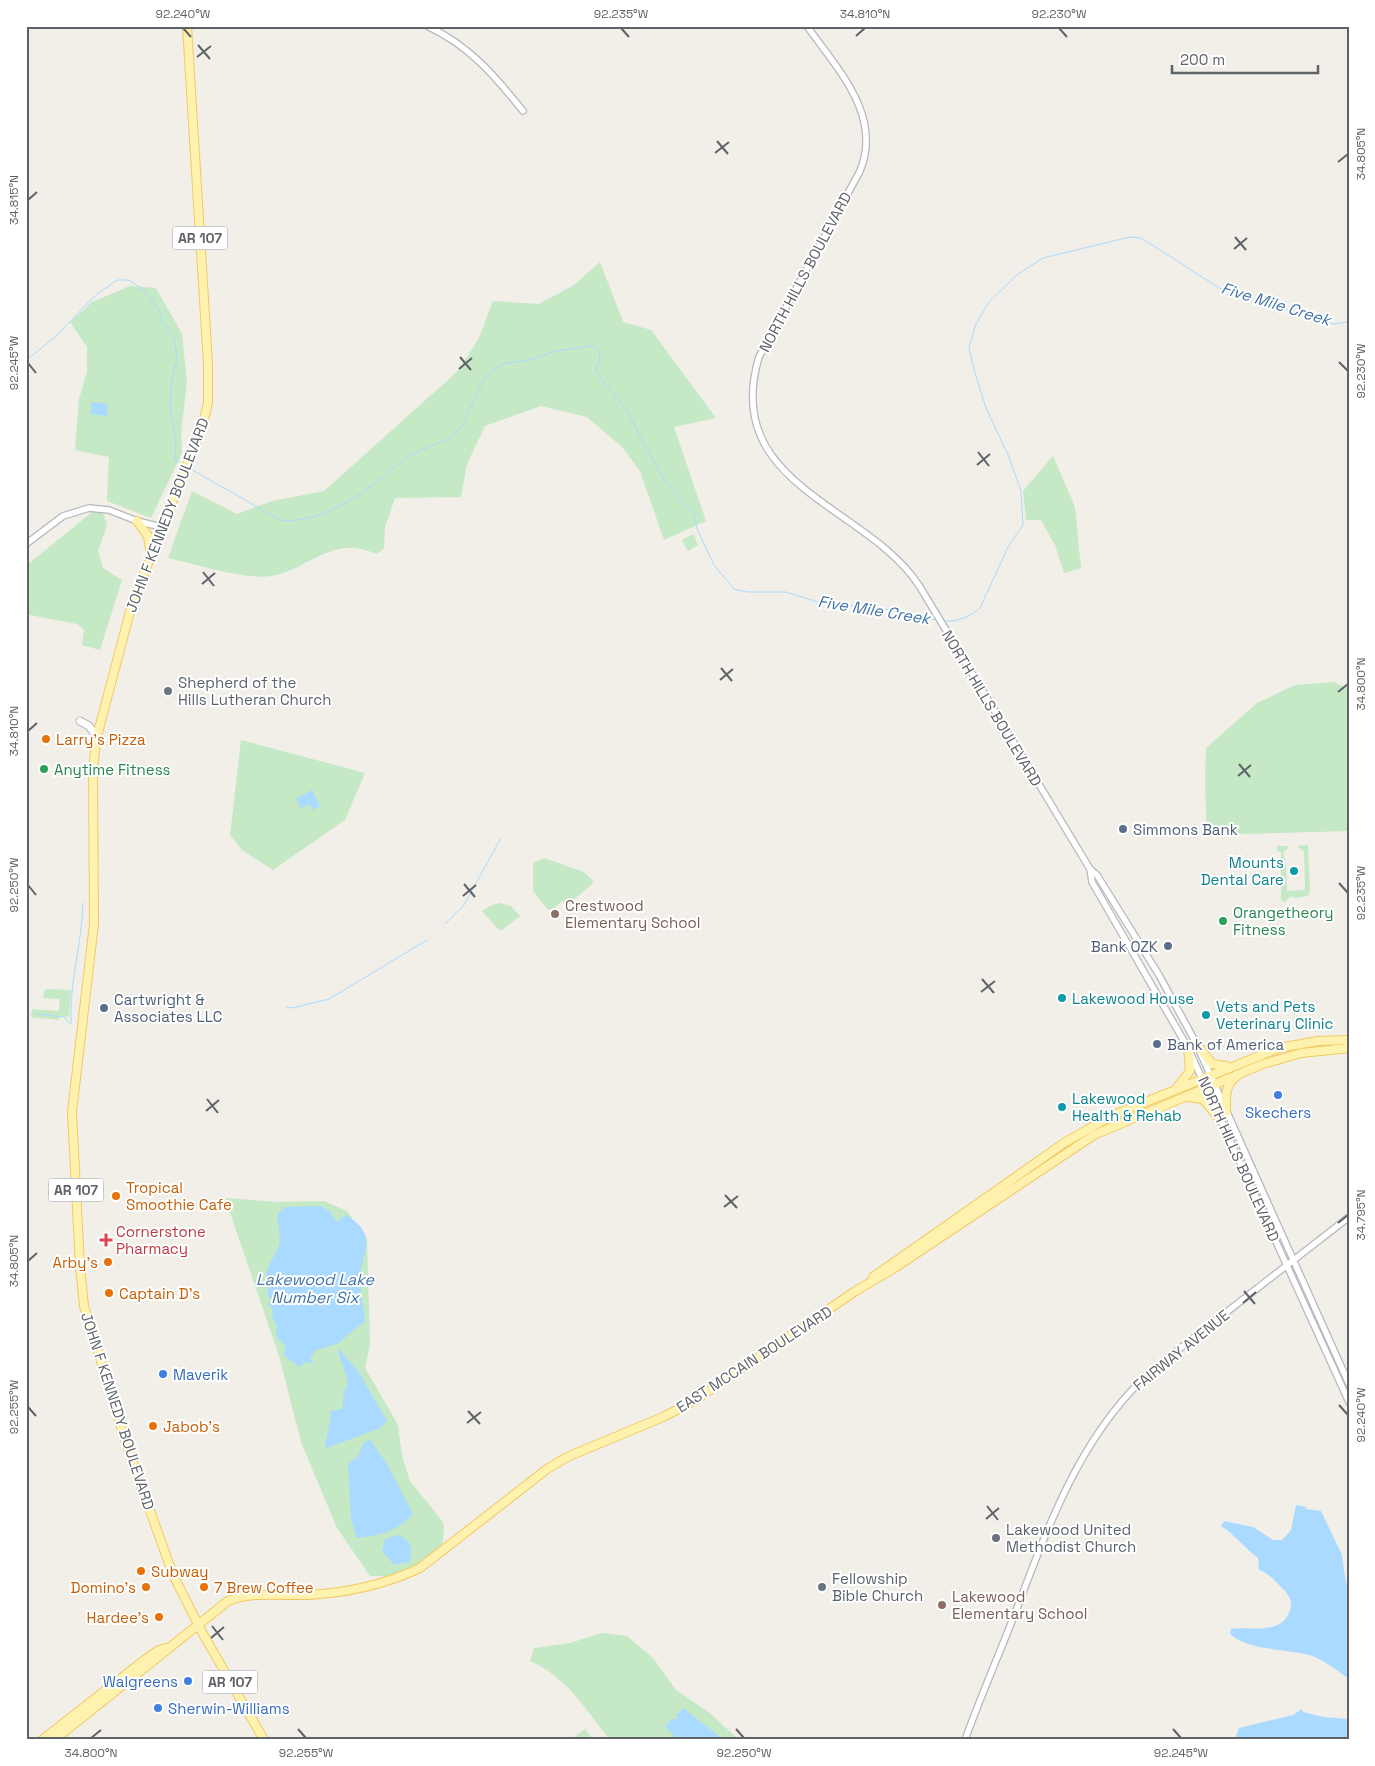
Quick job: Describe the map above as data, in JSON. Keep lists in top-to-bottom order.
{
  "streets": {
    "main road": ["AR 107", "JOHN F KENNEDY BOULEVARD", "EAST MCCAIN BOULEVARD"],
    "street": ["NORTH HILLS BOULEVARD", "FAIRWAY AVENUE"]
  },
  "crossings": [
    ["NORTH HILLS BOULEVARD", "FAIRWAY AVENUE"],
    ["NORTH HILLS BOULEVARD", "EAST MCCAIN BOULEVARD"],
    ["JOHN F KENNEDY BOULEVARD", "EAST MCCAIN BOULEVARD"]
  ],
  "water": ["Five Mile Creek", "Lakewood Lake Number Six"],
  "places": {
    "other": [
      "Shepherd of the Hills Lutheran Church",
      "Larry's Pizza",
      "Anytime Fitness",
      "Simmons Bank",
      "Mounts Dental Care",
      "Crestwood Elementary School",
      "Orangetheory Fitness",
      "Bank OZK",
      "Lakewood House",
      "Cartwright & Associates LLC",
      "Vets and Pets Veterinary Clinic",
      "Bank of America",
      "Skechers",
      "Lakewood Health & Rehab",
      "Tropical Smoothie Cafe",
      "Arby's",
      "Captain D's",
      "Maverik",
      "Jabob's",
      "Lakewood United Methodist Church",
      "Subway",
      "Domino's",
      "7 Brew Coffee",
      "Fellowship Bible Church",
      "Lakewood Elementary School",
      "Hardee's",
      "Walgreens",
      "Sherwin-Williams"
    ],
    "health": ["Cornerstone Pharmacy"]
  },
  "scale_bar": "200 m",
  "coordinates": [
    "92.240°W",
    "92.235°W",
    "34.810°N",
    "92.230°W",
    "34.805°N",
    "34.815°N",
    "92.245°W",
    "34.800°N",
    "92.250°W",
    "34.795°N",
    "92.255°W"
  ]
}
